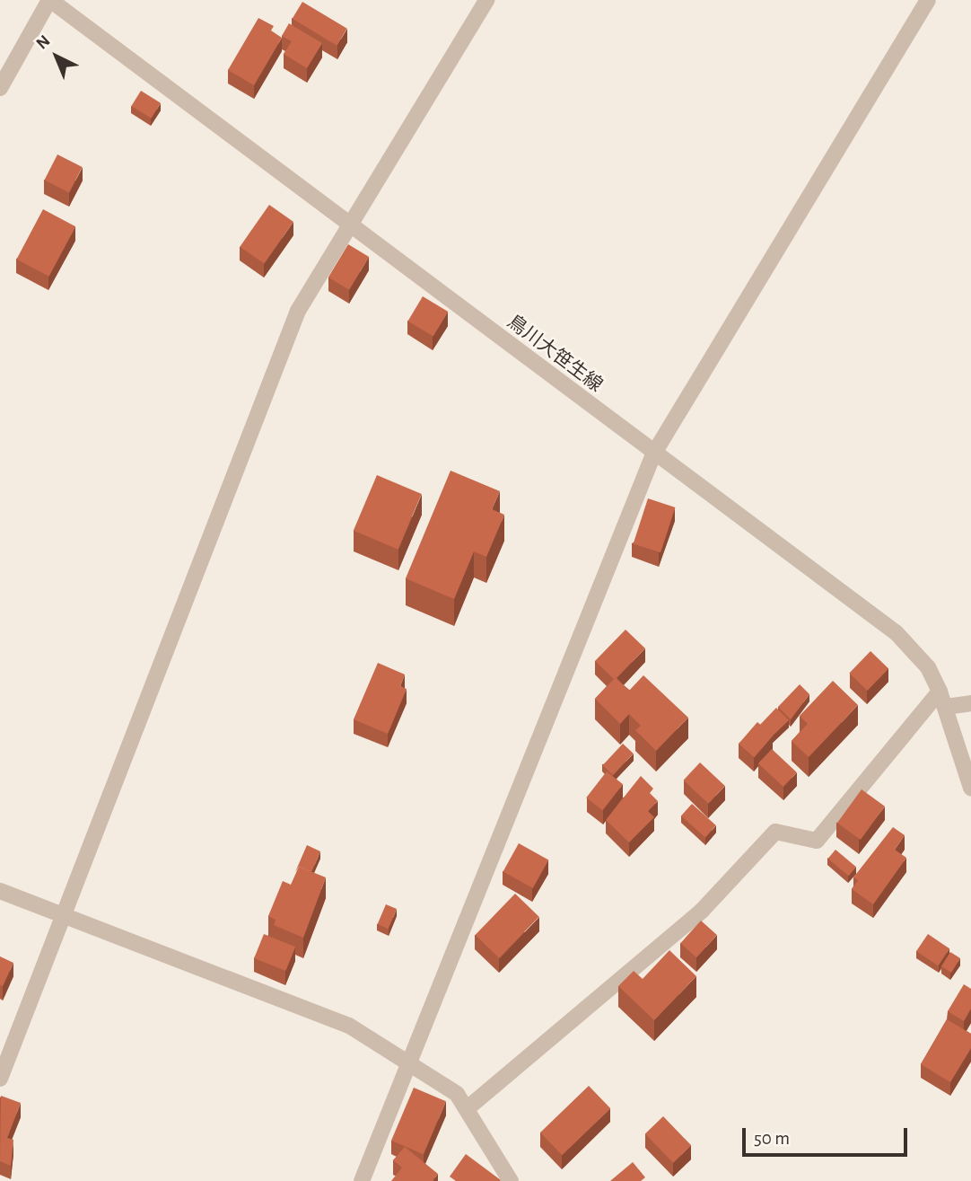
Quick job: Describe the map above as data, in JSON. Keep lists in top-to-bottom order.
{
  "streets": {
    "street": ["鳥川大笹生線"]
  },
  "scale_bar": "50 m",
  "north": "top left"
}
